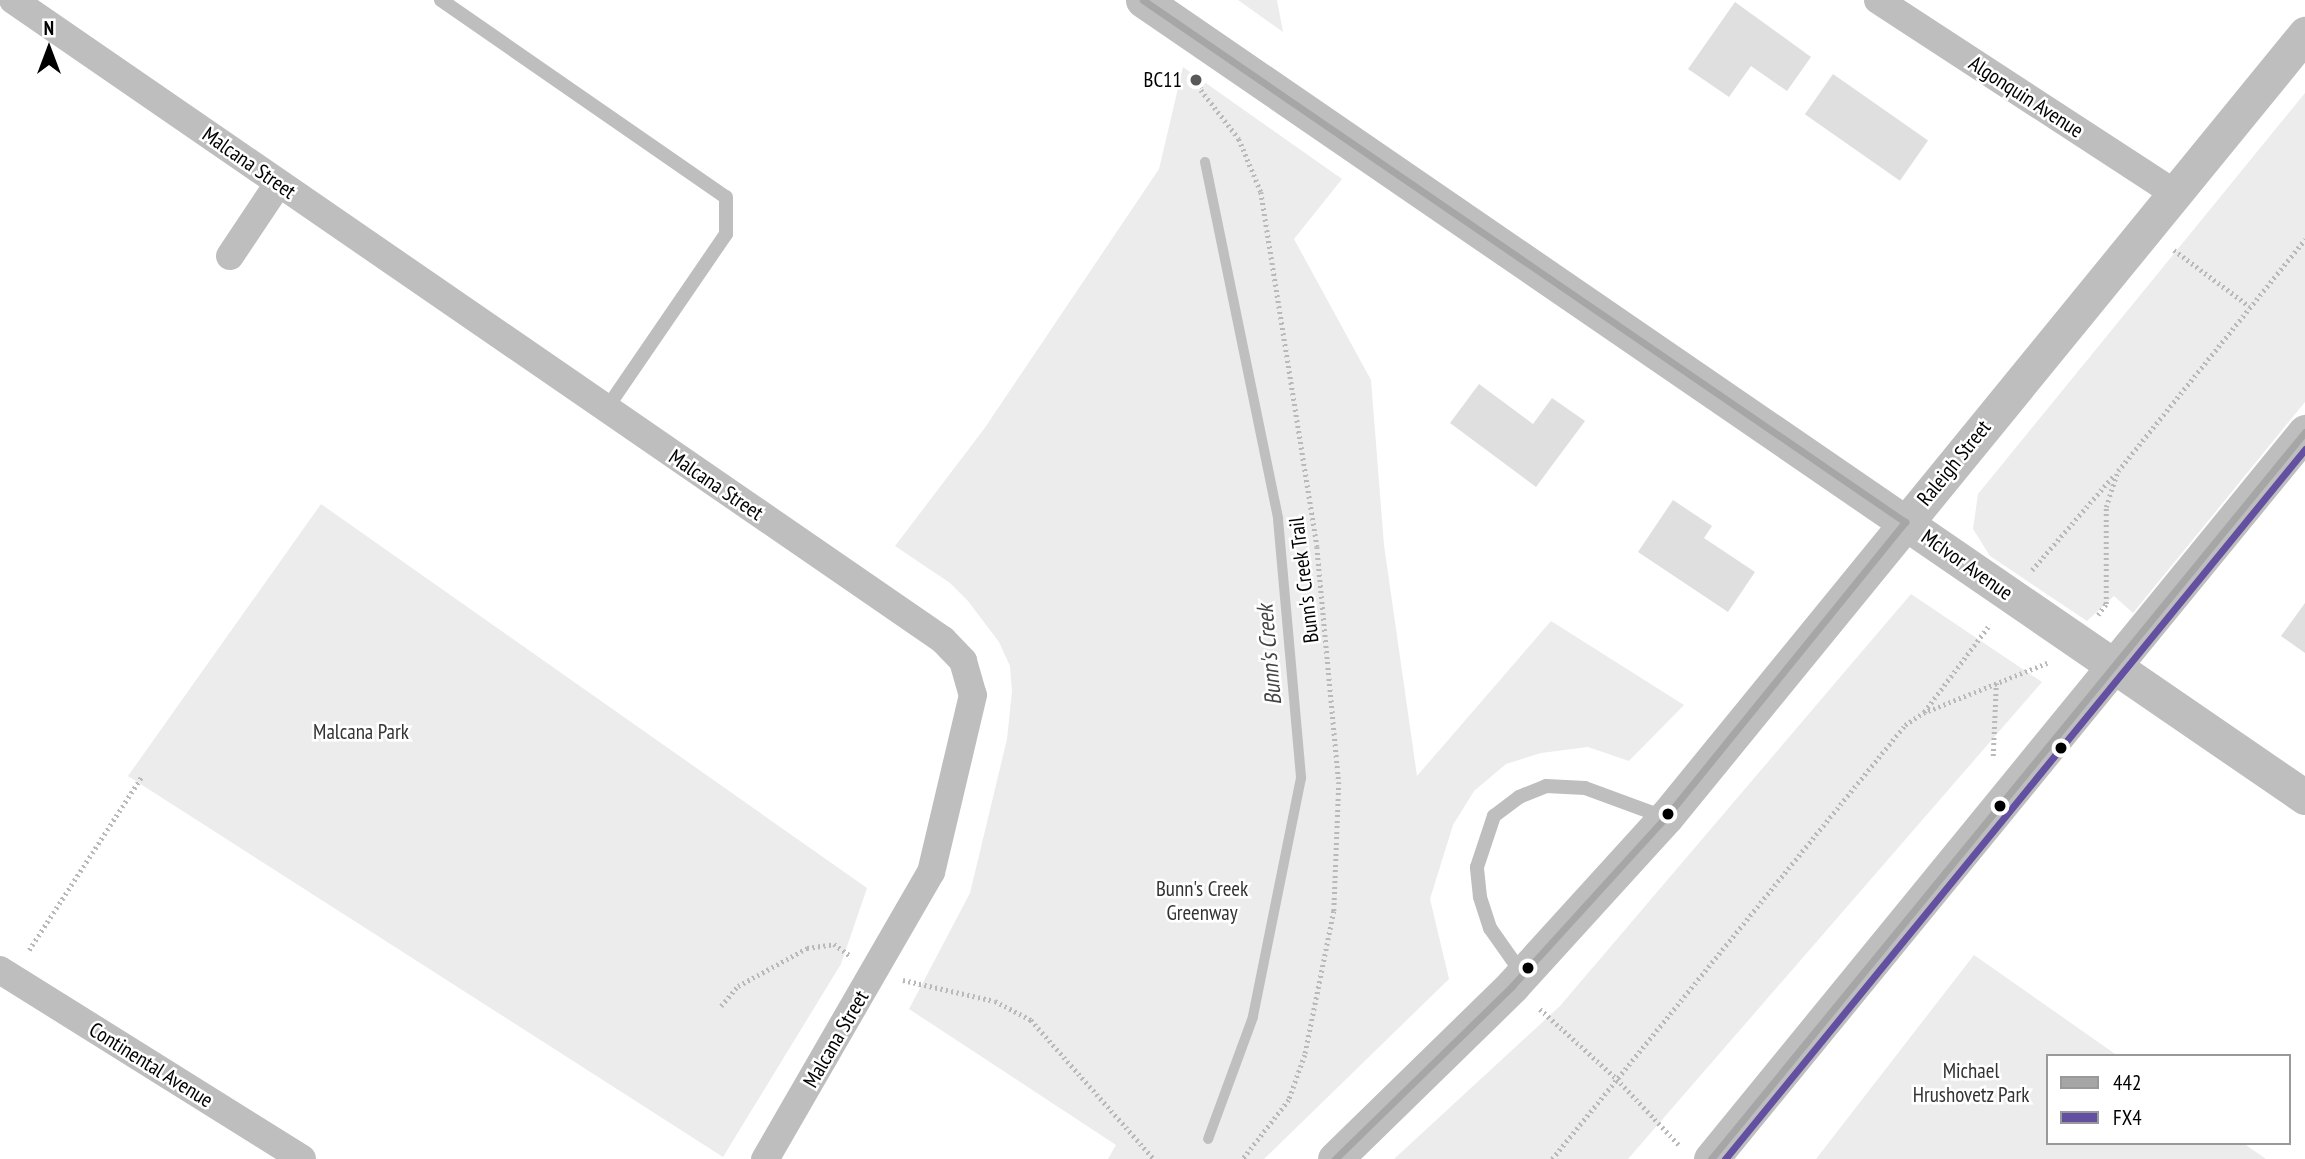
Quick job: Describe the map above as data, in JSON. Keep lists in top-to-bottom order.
{
  "streets": {
    "street": [
      "Algonquin Avenue",
      "Malcana Street",
      "Raleigh Street",
      "McIvor Avenue",
      "Continental Avenue"
    ],
    "path": ["Bunn's Creek Trail"]
  },
  "crossings": [
    ["Algonquin Avenue", "Raleigh Street"],
    ["Raleigh Street", "McIvor Avenue"],
    ["McIvor Avenue", "Bunn's Creek Trail"]
  ],
  "water": ["Bunn's Creek"],
  "parks": ["Malcana Park", "Bunn's Creek Greenway", "Michael Hrushovetz Park"],
  "places": ["BC11"],
  "lines": ["transit line 442", "transit line FX4"],
  "legend": ["442", "FX4"],
  "north": "top"
}
